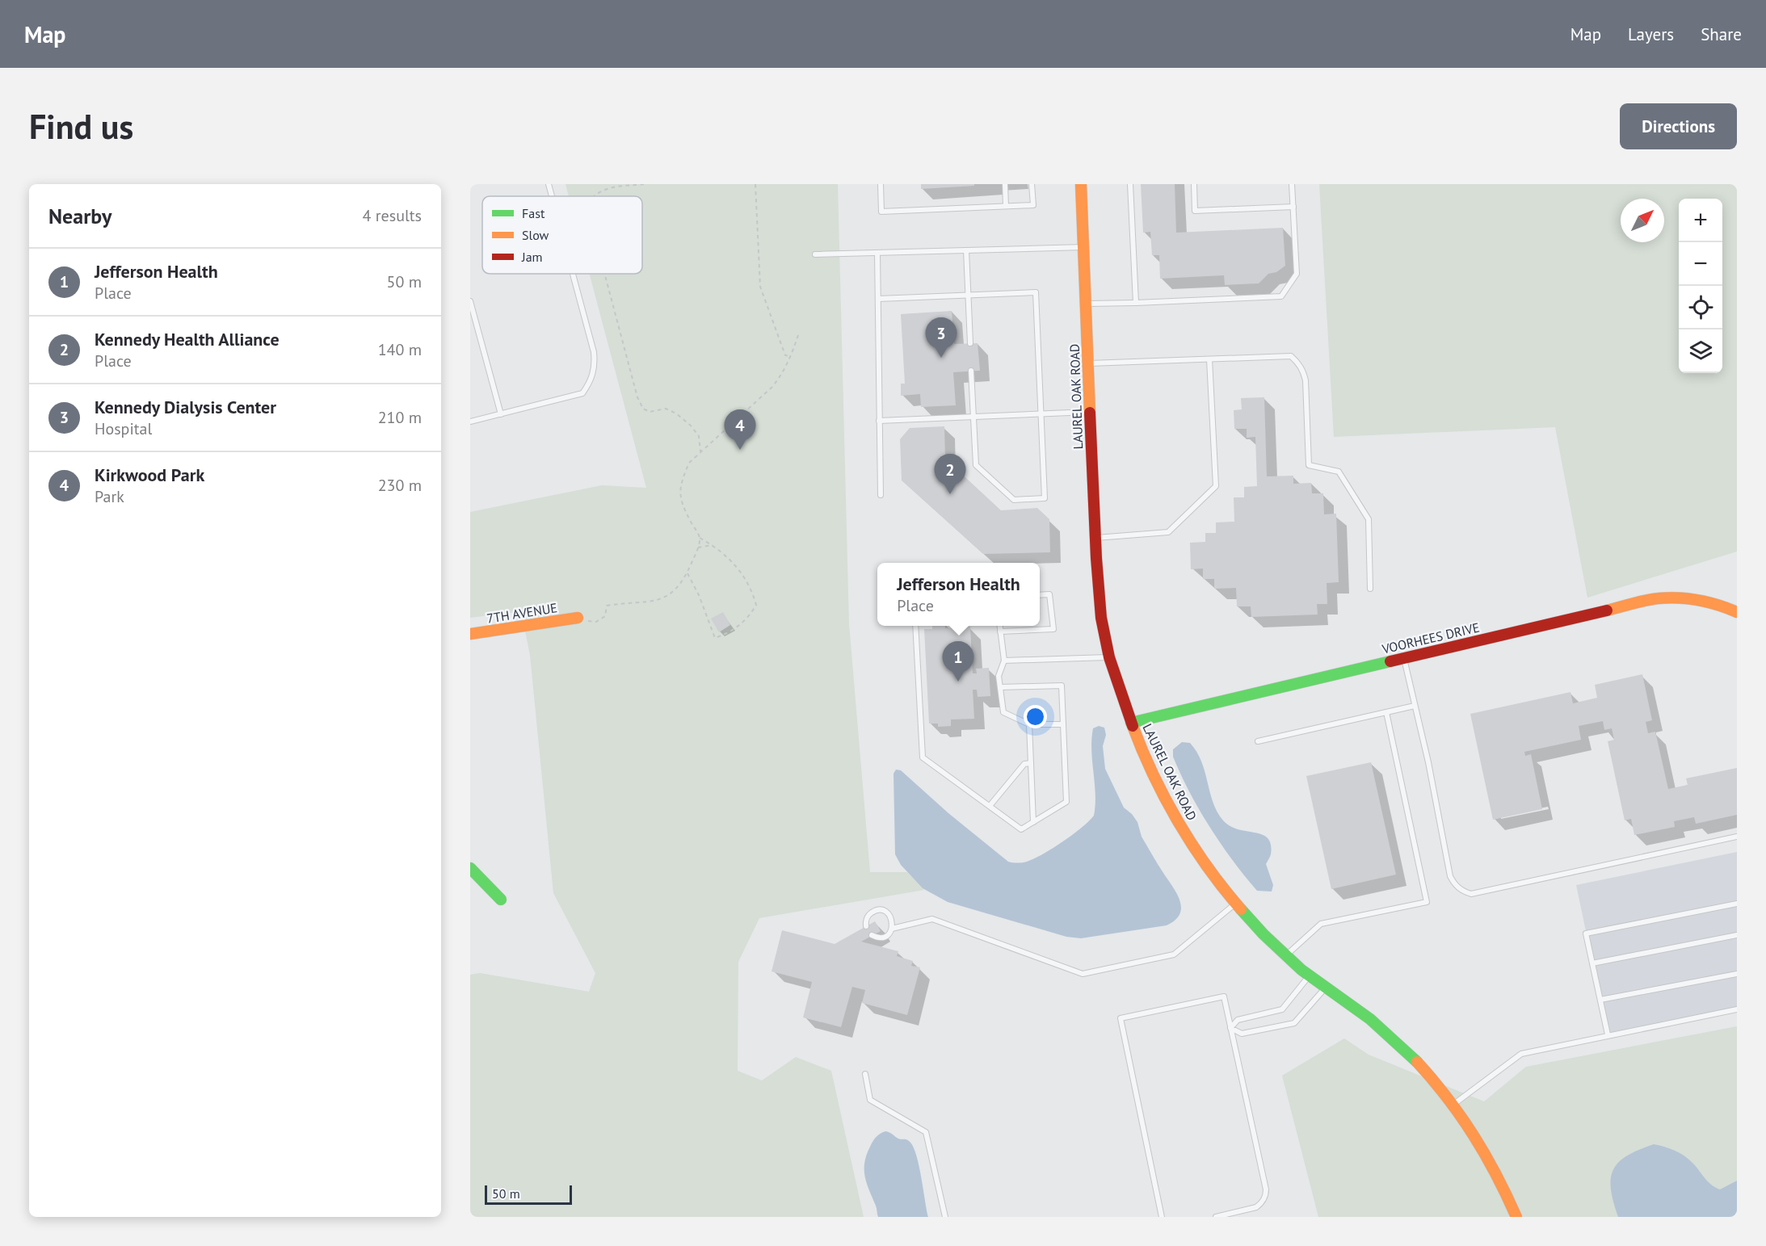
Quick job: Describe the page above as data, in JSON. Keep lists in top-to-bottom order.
{
  "streets": {
    "street": ["LAUREL OAK ROAD", "7TH AVENUE", "VOORHEES DRIVE"]
  },
  "crossings": [
    ["LAUREL OAK ROAD", "VOORHEES DRIVE"]
  ],
  "legend": ["Fast", "Slow", "Jam"],
  "scale_bar": "50 m",
  "north": "top right",
  "page": {
    "header": "Map",
    "nav": ["Map", "Layers", "Share"],
    "buttons": "Directions",
    "title": "Find us",
    "heading": ["Nearby", "4 results"],
    "map_buttons": ["+", "−"],
    "list": [
      {
        "mark": "1",
        "name": "Jefferson Health",
        "note": "Place",
        "value": "50 m"
      },
      {
        "mark": "2",
        "name": "Kennedy Health Alliance",
        "note": "Place",
        "value": "140 m"
      },
      {
        "mark": "3",
        "name": "Kennedy Dialysis Center",
        "note": "Hospital",
        "value": "210 m"
      },
      {
        "mark": "4",
        "name": "Kirkwood Park",
        "note": "Park",
        "value": "230 m"
      }
    ],
    "pins": [
      "3",
      "4",
      "2",
      "1"
    ],
    "popup": ["Jefferson Health", "Place"],
    "scale": "50 m"
  }
}
